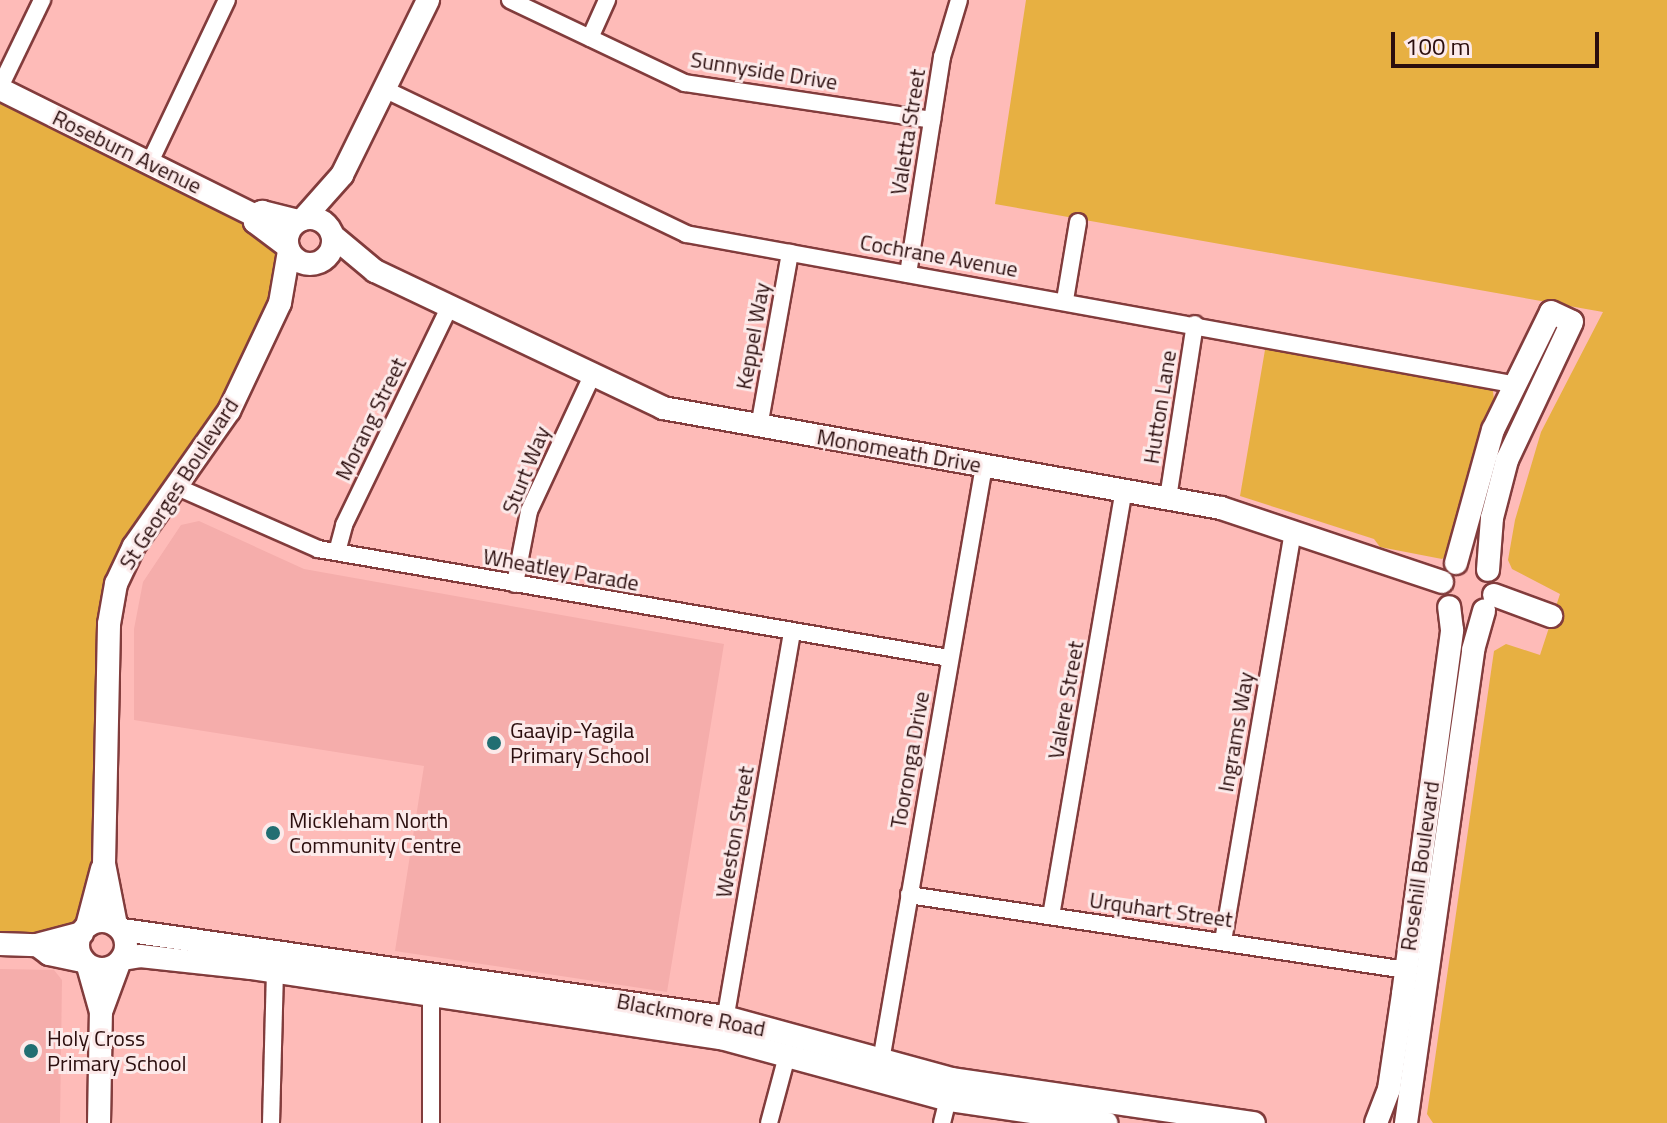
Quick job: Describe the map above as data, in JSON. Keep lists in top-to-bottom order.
{
  "streets": {
    "street": [
      "Sunnyside Drive",
      "Valetta Street",
      "Roseburn Avenue",
      "Cochrane Avenue",
      "Keppel Way",
      "Hutton Lane",
      "Morang Street",
      "Monomeath Drive",
      "Sturt Way",
      "St Georges Boulevard",
      "Wheatley Parade",
      "Valere Street",
      "Ingrams Way",
      "Tooronga Drive",
      "Weston Street",
      "Rosehill Boulevard",
      "Urquhart Street",
      "Blackmore Road"
    ]
  },
  "crossings": [
    ["Sunnyside Drive", "Valetta Street"],
    ["Valetta Street", "Cochrane Avenue"],
    ["Roseburn Avenue", "Monomeath Drive"],
    ["Roseburn Avenue", "St Georges Boulevard"],
    ["Cochrane Avenue", "Keppel Way"],
    ["Cochrane Avenue", "Hutton Lane"],
    ["Keppel Way", "Monomeath Drive"],
    ["Hutton Lane", "Monomeath Drive"],
    ["Morang Street", "Monomeath Drive"],
    ["Morang Street", "Wheatley Parade"],
    ["Monomeath Drive", "Sturt Way"],
    ["Monomeath Drive", "St Georges Boulevard"],
    ["Monomeath Drive", "Valere Street"],
    ["Monomeath Drive", "Ingrams Way"],
    ["Monomeath Drive", "Tooronga Drive"],
    ["Monomeath Drive", "Rosehill Boulevard"],
    ["Sturt Way", "Wheatley Parade"],
    ["St Georges Boulevard", "Wheatley Parade"],
    ["St Georges Boulevard", "Blackmore Road"],
    ["Wheatley Parade", "Tooronga Drive"],
    ["Wheatley Parade", "Weston Street"],
    ["Valere Street", "Urquhart Street"],
    ["Ingrams Way", "Urquhart Street"],
    ["Tooronga Drive", "Urquhart Street"],
    ["Tooronga Drive", "Blackmore Road"],
    ["Weston Street", "Blackmore Road"],
    ["Rosehill Boulevard", "Urquhart Street"]
  ],
  "places": ["Gaayip-Yagila Primary School", "Mickleham North Community Centre", "Holy Cross Primary School"],
  "scale_bar": "100 m"
}
